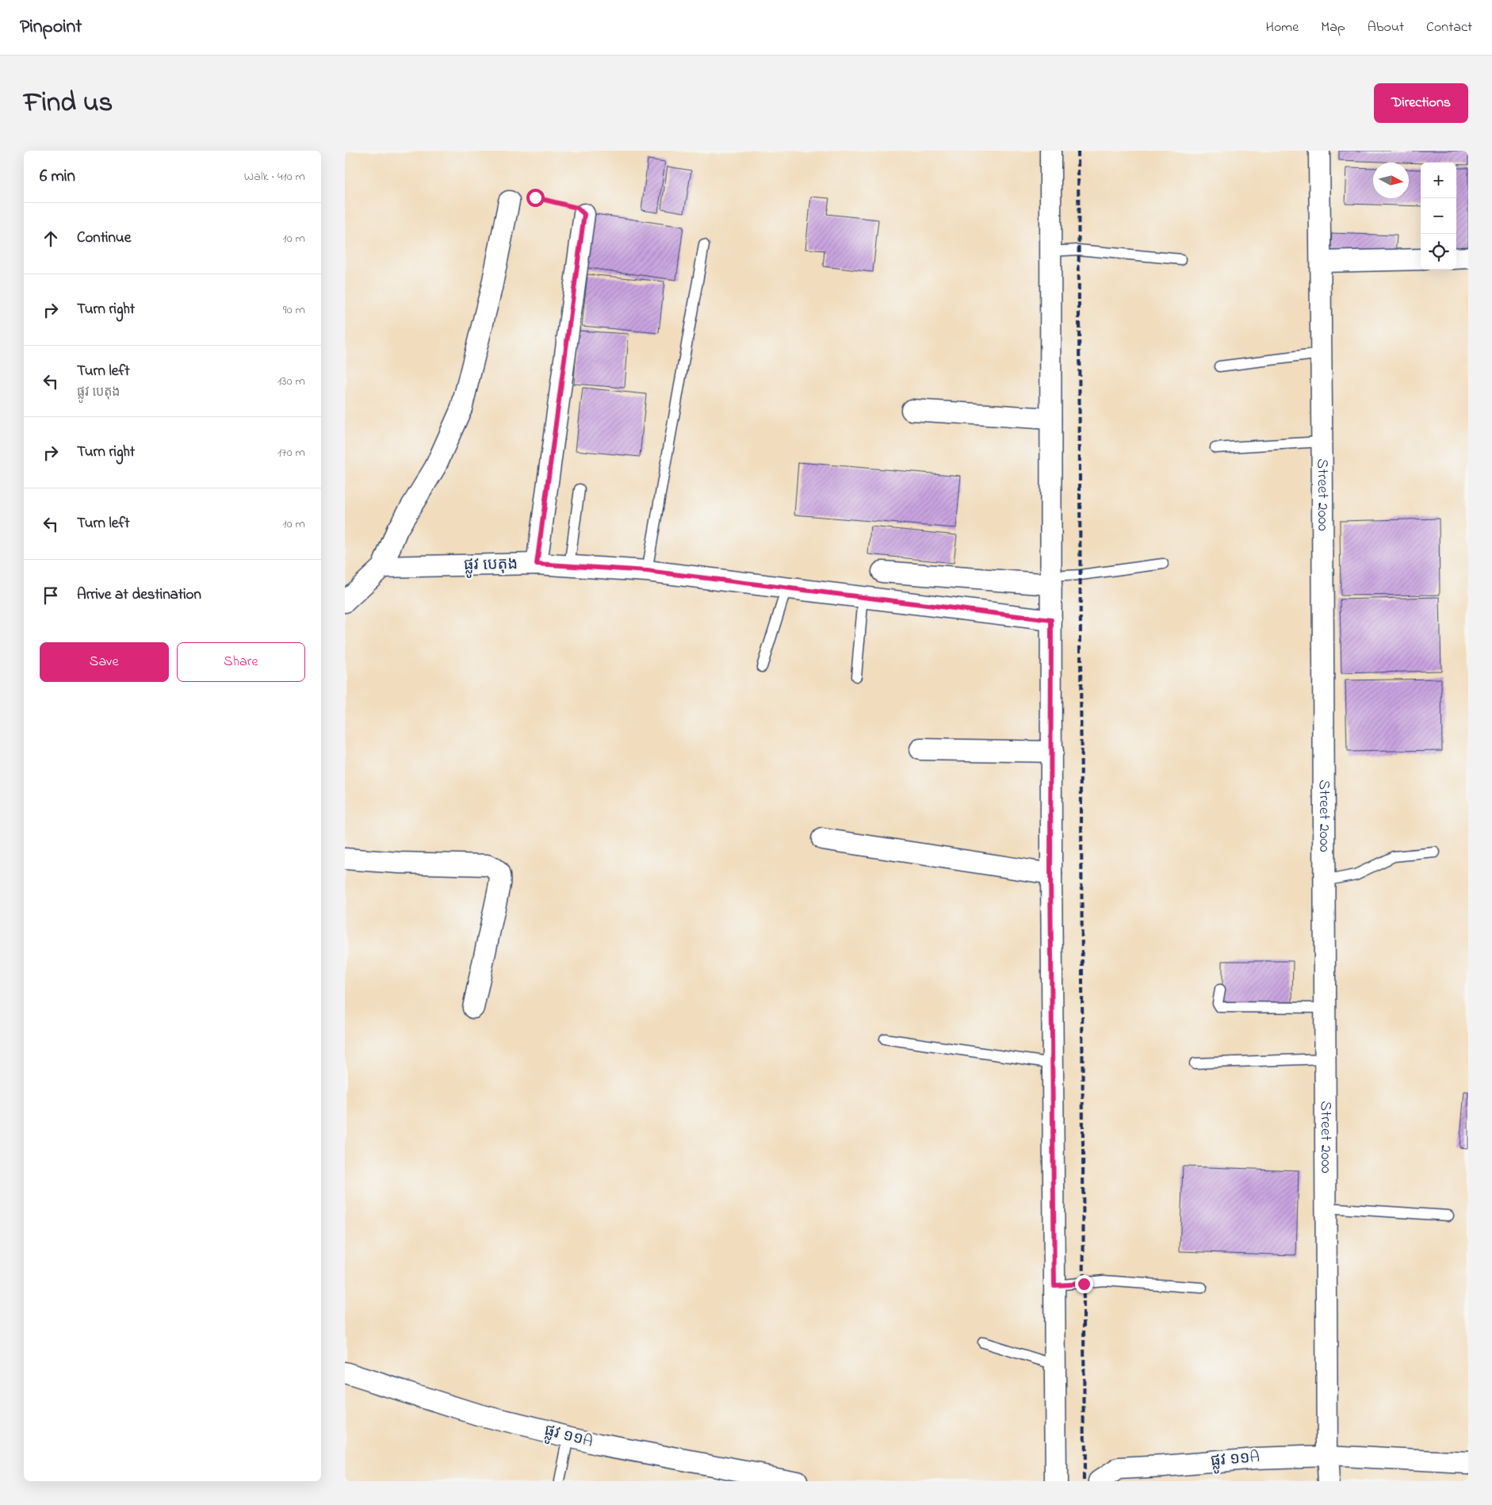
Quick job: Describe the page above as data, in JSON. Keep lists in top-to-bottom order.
{
  "streets": {
    "street": ["Street 2000", "ផ្លូវ បេតុង", "ផ្លូវ ១១A"]
  },
  "crossings": [
    ["Street 2000", "ផ្លូវ ១១A"]
  ],
  "north": "right",
  "page": {
    "header": "Pinpoint",
    "nav": [
      "Home",
      "Map",
      "About",
      "Contact"
    ],
    "title": "Find us",
    "buttons": [
      "Directions",
      ["Save", "Share"]
    ],
    "heading": ["6 min", "Walk · 410 m"],
    "map_buttons": ["+", "−"],
    "list": [
      ["Continue", "10 m"],
      ["Turn right", "90 m"],
      ["Turn left", "ផ្លូវ បេតុង", "130 m"],
      ["Turn right", "170 m"],
      ["Turn left", "10 m"],
      "Arrive at destination"
    ]
  }
}
